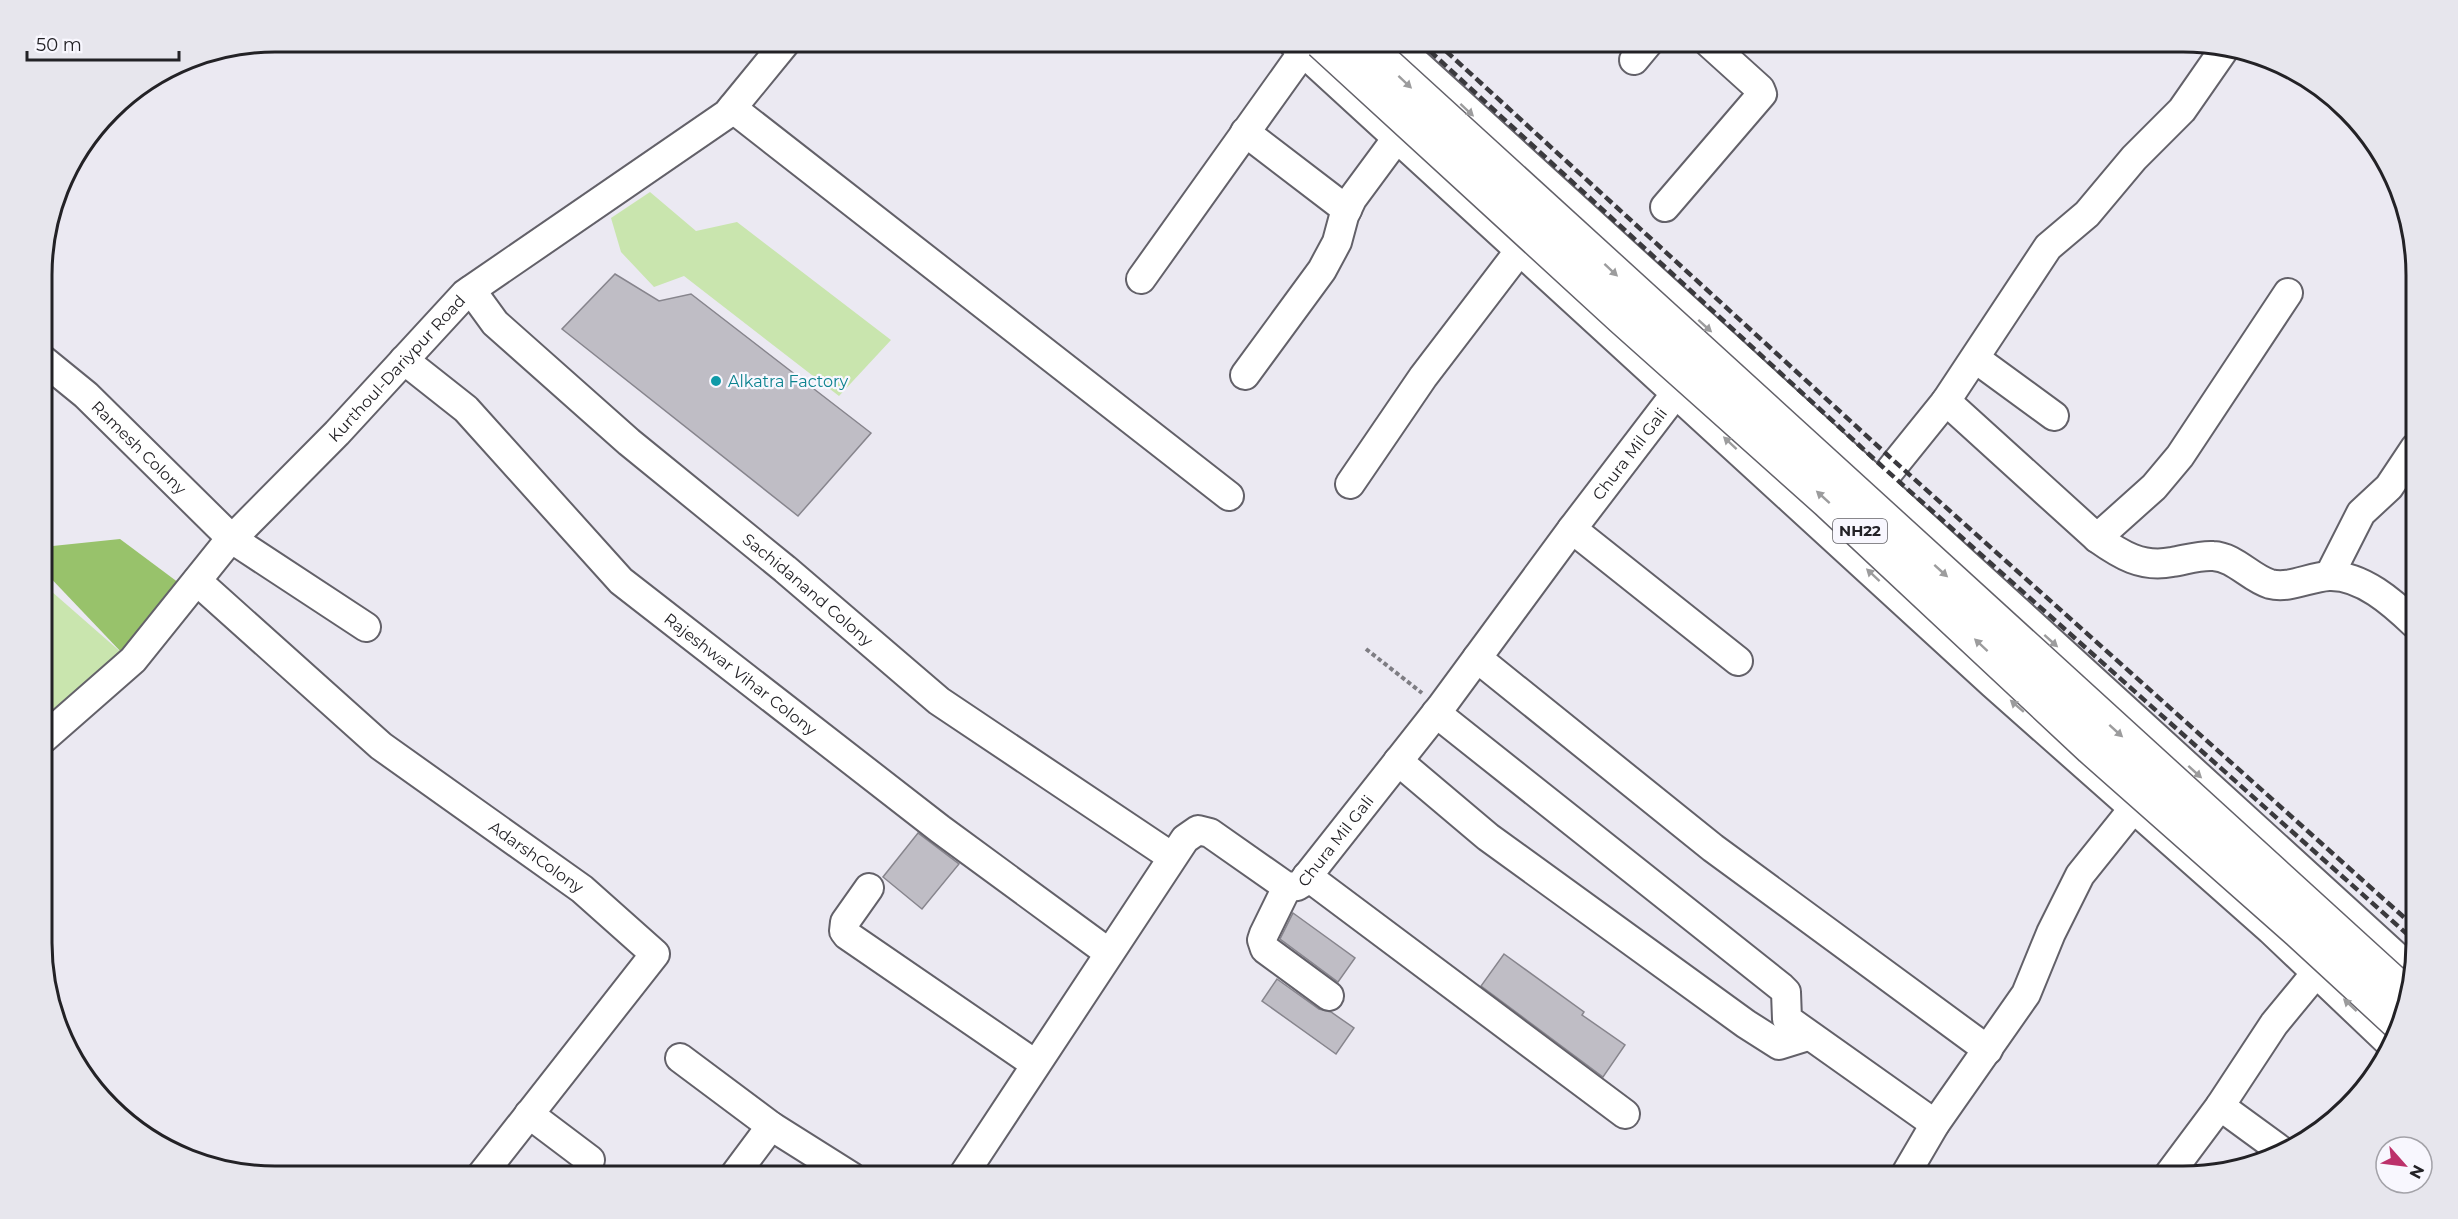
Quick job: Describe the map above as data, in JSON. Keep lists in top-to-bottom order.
{
  "streets": {
    "highway": ["NH22"],
    "street": [
      "Kurthoul-Dariypur Road",
      "Ramesh Colony",
      "Chura Mil Gali",
      "Sachidanand Colony",
      "Rajeshwar Vihar Colony",
      "AdarshColony"
    ]
  },
  "crossings": [
    ["Kurthoul-Dariypur Road", "Ramesh Colony"],
    ["Kurthoul-Dariypur Road", "Sachidanand Colony"],
    ["Kurthoul-Dariypur Road", "Rajeshwar Vihar Colony"],
    ["Kurthoul-Dariypur Road", "AdarshColony"],
    ["Chura Mil Gali", "Sachidanand Colony"],
    ["Chura Mil Gali", "Rajeshwar Vihar Colony"]
  ],
  "places": ["Alkatra Factory"],
  "scale_bar": "50 m",
  "north": "bottom right"
}
